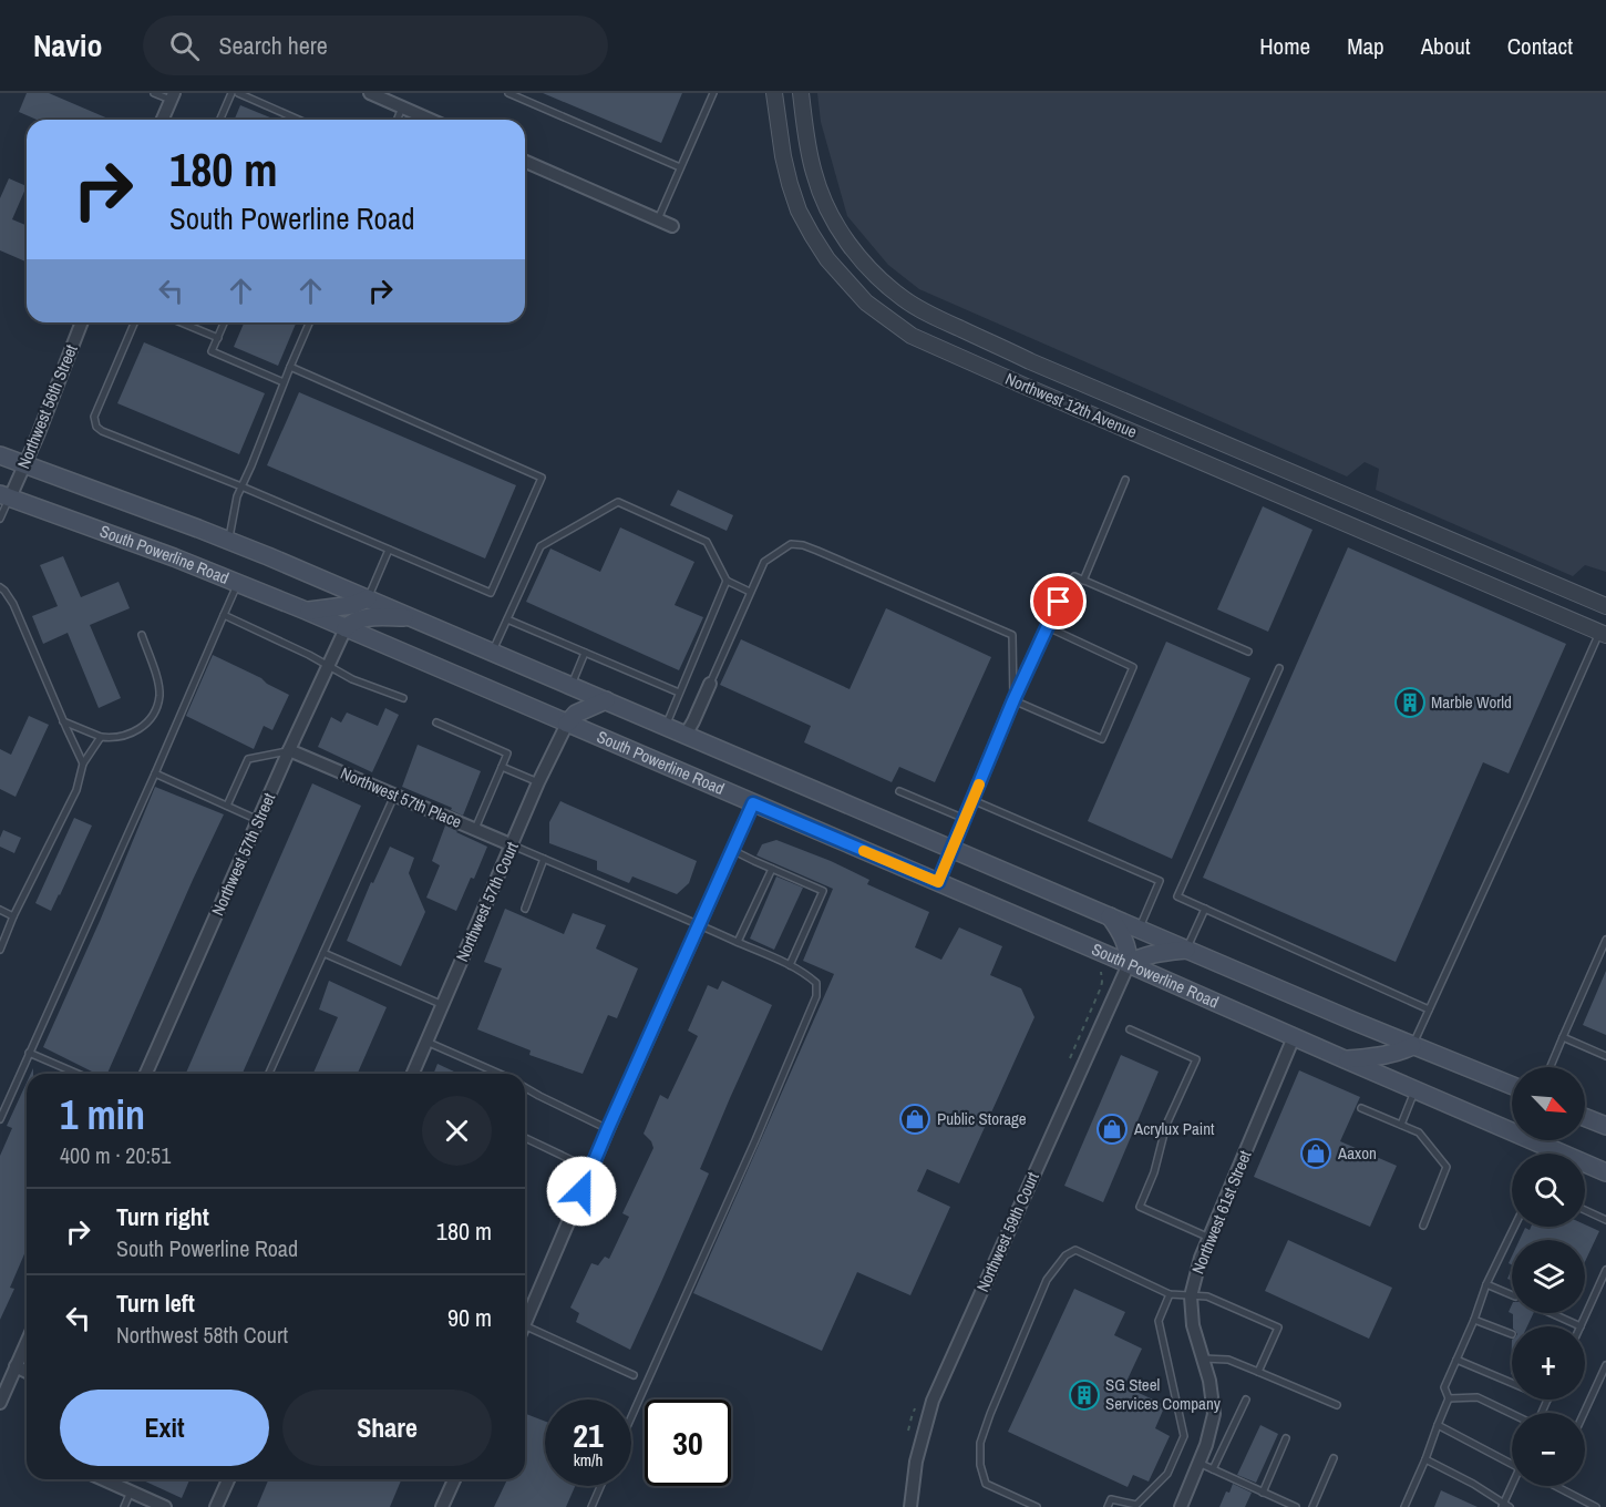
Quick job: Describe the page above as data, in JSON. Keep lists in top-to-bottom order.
{
  "streets": {
    "main road": ["South Powerline Road"],
    "street": [
      "Northwest 12th Avenue",
      "Northwest 56th Street",
      "Northwest 57th Place",
      "Northwest 57th Street",
      "Northwest 57th Court",
      "Northwest 61st Street",
      "Northwest 59th Court"
    ]
  },
  "crossings": [
    ["Northwest 56th Street", "South Powerline Road"],
    ["South Powerline Road", "Northwest 57th Street"],
    ["South Powerline Road", "Northwest 57th Court"],
    ["South Powerline Road", "Northwest 61st Street"],
    ["South Powerline Road", "Northwest 59th Court"],
    ["Northwest 57th Place", "Northwest 57th Street"],
    ["Northwest 57th Place", "Northwest 57th Court"]
  ],
  "places": {
    "building": ["Marble World", "SG Steel Services Company"],
    "shop": ["Public Storage", "Acrylux Paint", "Aaxon"]
  },
  "north": "bottom right",
  "page": {
    "header": "Navio",
    "search": "Search here",
    "nav": [
      "Home",
      "Map",
      "About",
      "Contact"
    ],
    "turn": ["180 m", "South Powerline Road"],
    "map_buttons": ["+", "−"],
    "heading": ["1 min", "400 m · 20:51"],
    "list": [
      {
        "name": "Turn right",
        "note": "South Powerline Road",
        "value": "180 m"
      },
      {
        "name": "Turn left",
        "note": "Northwest 58th Court",
        "value": "90 m"
      }
    ],
    "buttons": ["Exit", "Share"],
    "speed": "21 km/h",
    "limit": "30"
  }
}
